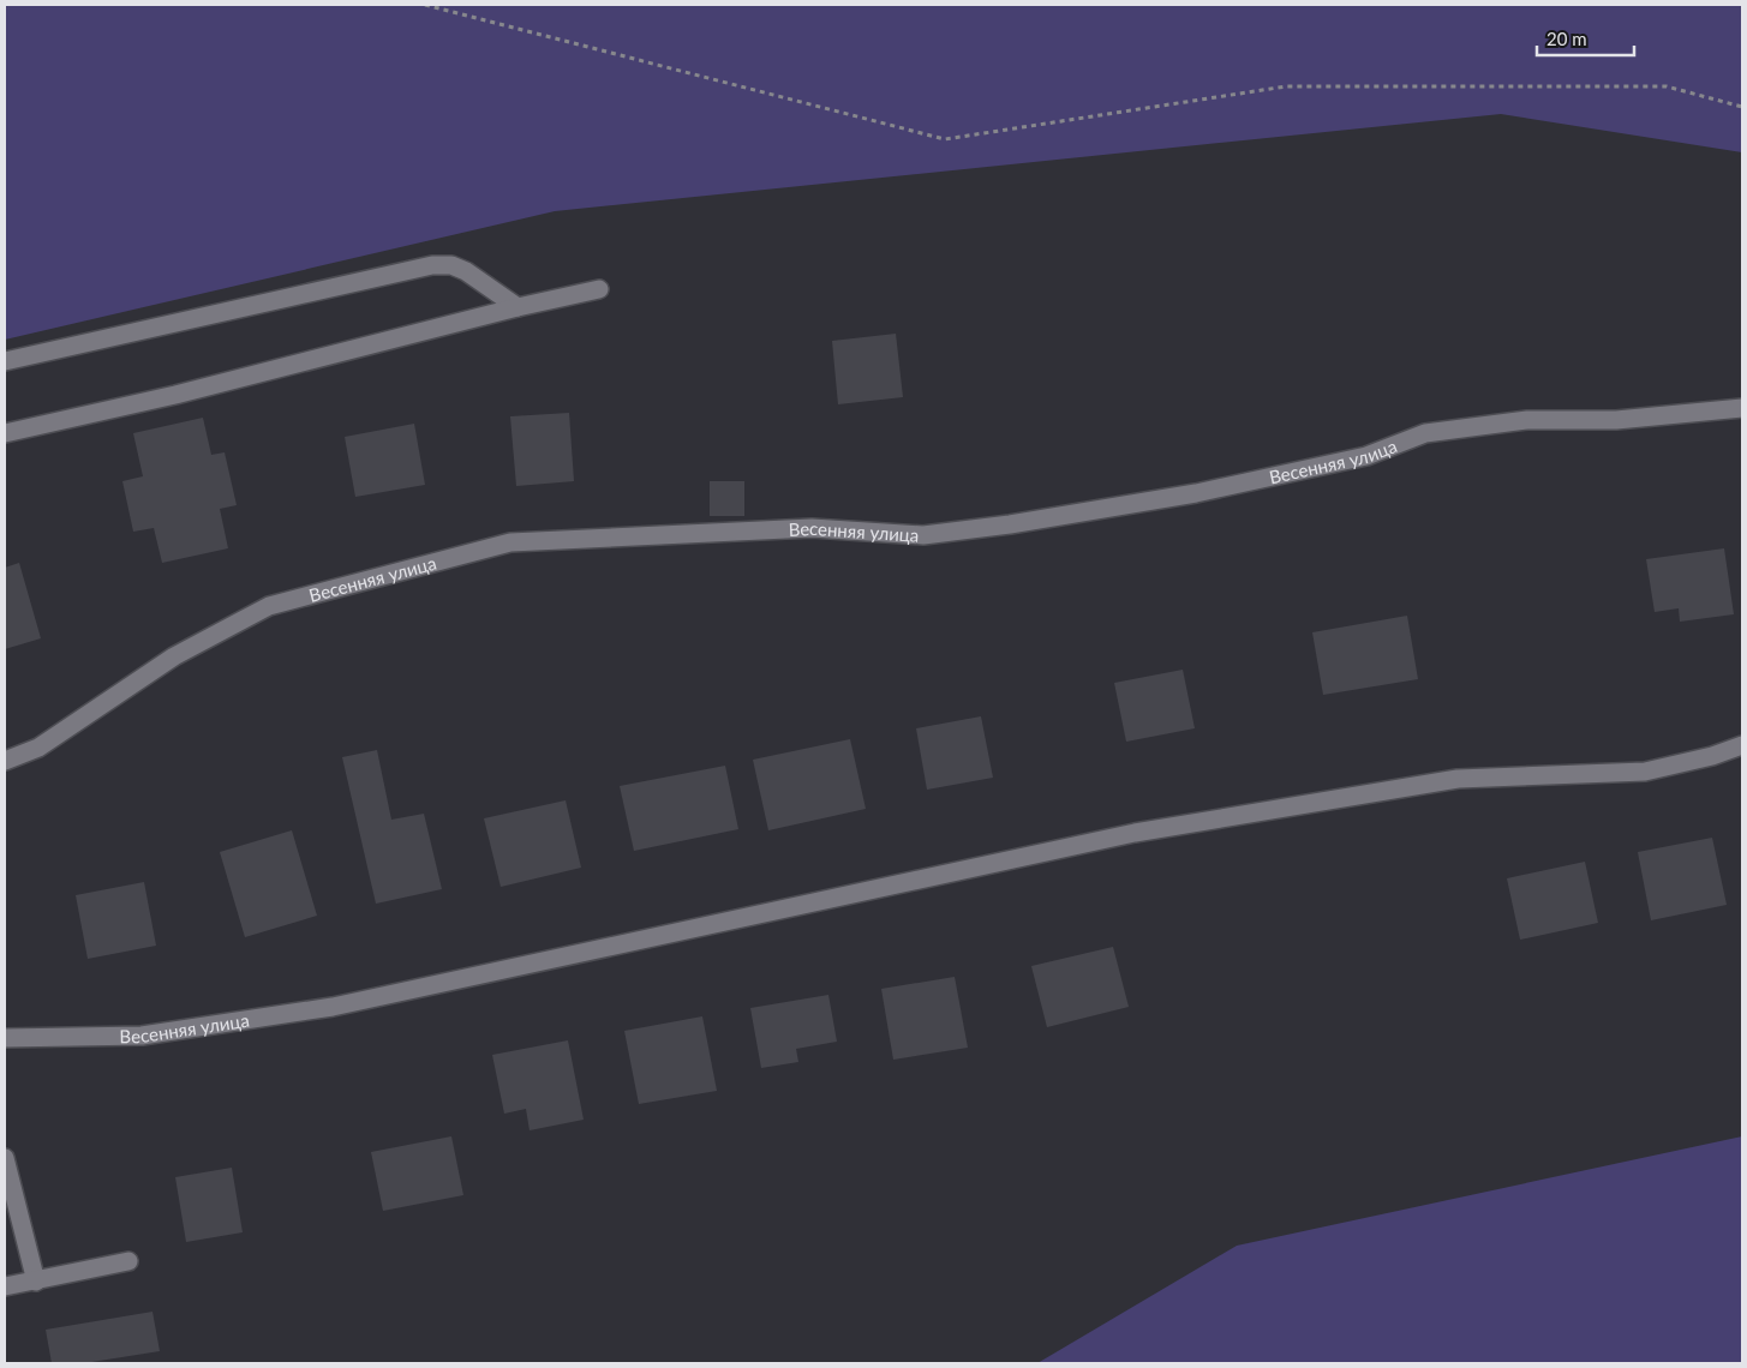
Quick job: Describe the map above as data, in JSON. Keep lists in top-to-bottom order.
{
  "streets": {
    "street": ["Весенняя улица"]
  },
  "scale_bar": "20 m"
}
